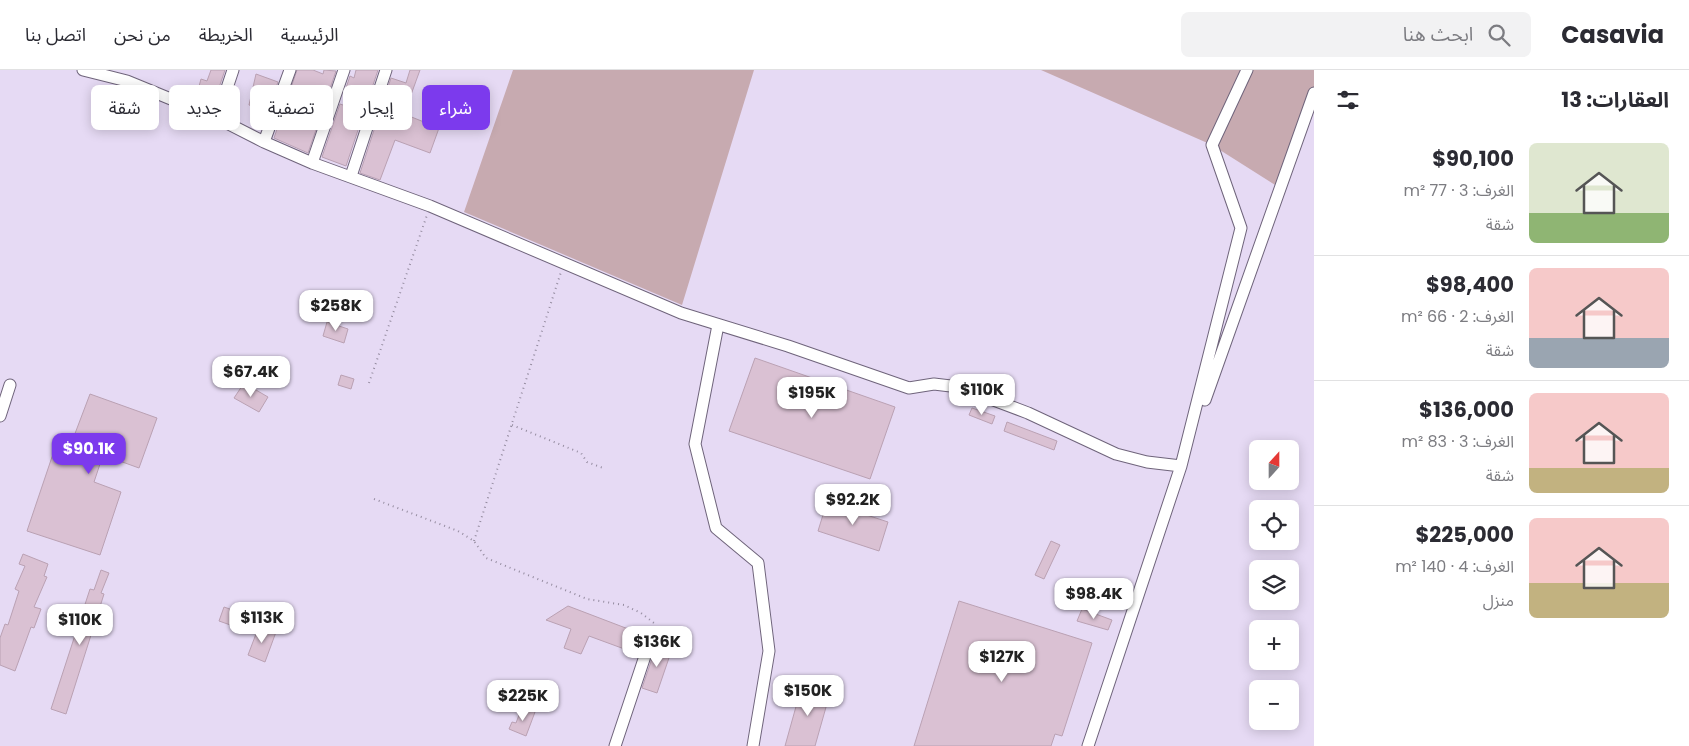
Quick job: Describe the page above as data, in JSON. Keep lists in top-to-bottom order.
{
  "north": "top",
  "page": {
    "header": "Casavia",
    "search": "ابحث هنا",
    "nav": [
      "الرئيسية",
      "الخريطة",
      "من نحن",
      "اتصل بنا"
    ],
    "heading": "العقارات: 13",
    "chip": [
      "شراء",
      "إيجار",
      "تصفية",
      "جديد",
      "شقة"
    ],
    "list": [
      {
        "name": "$90,100",
        "note": "الغرف: 3 · 77 m² · شقة"
      },
      {
        "name": "$98,400",
        "note": "الغرف: 2 · 66 m² · شقة"
      },
      {
        "name": "$136,000",
        "note": "الغرف: 3 · 83 m² · شقة"
      },
      {
        "name": "$225,000",
        "note": "الغرف: 4 · 140 m² · منزل"
      }
    ],
    "price": [
      "$258K",
      "$67.4K",
      "$110K",
      "$195K",
      "$90.1K",
      "$92.2K",
      "$98.4K",
      "$113K",
      "$110K",
      "$136K",
      "$127K",
      "$150K",
      "$225K"
    ],
    "map_buttons": ["+", "−"]
  }
}
